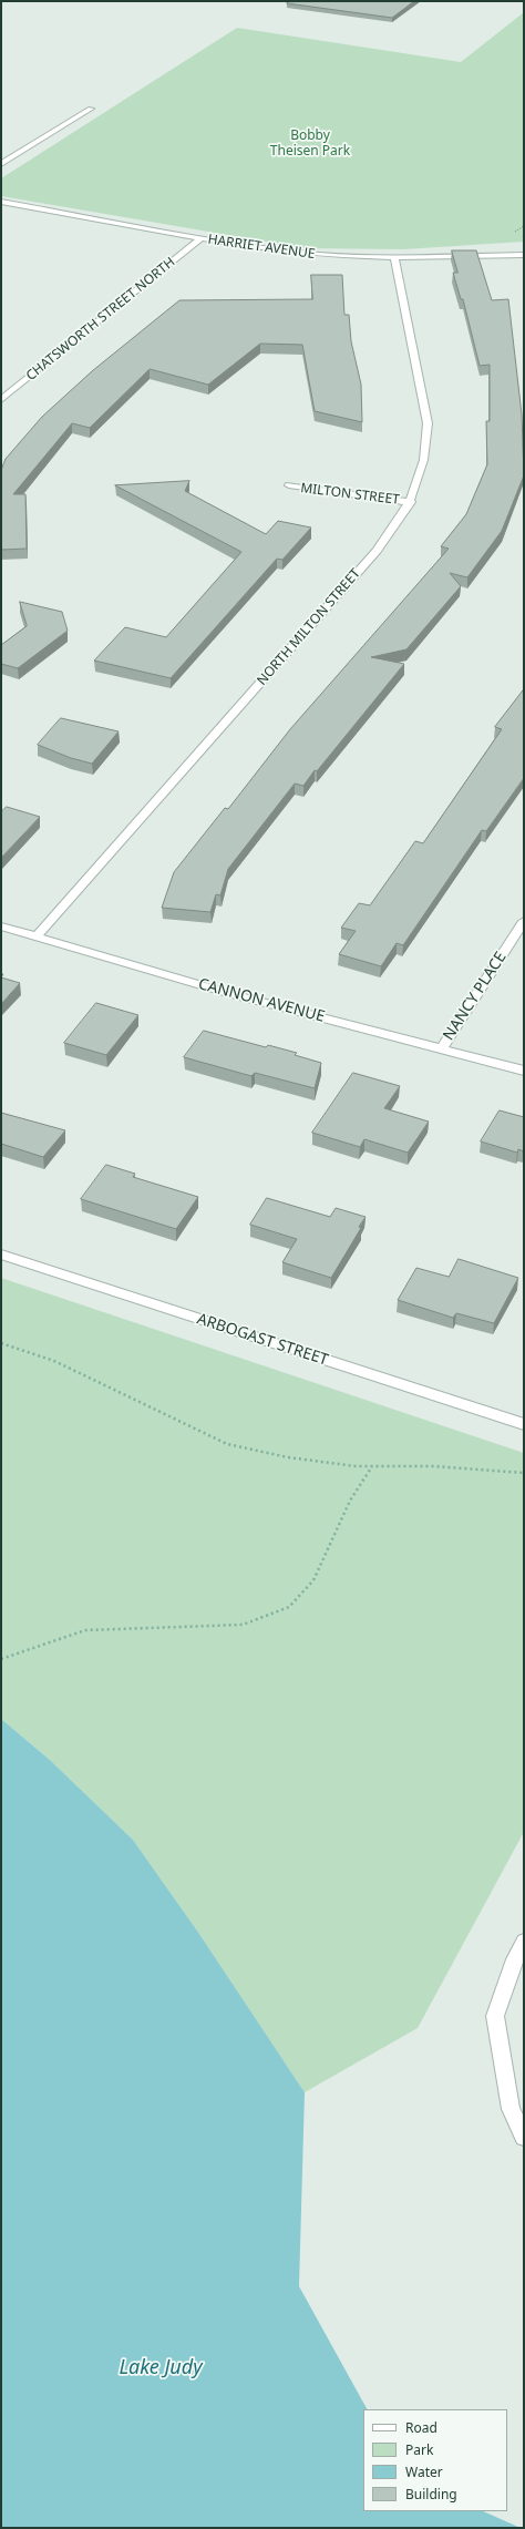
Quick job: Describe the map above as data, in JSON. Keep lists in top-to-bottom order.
{
  "streets": {
    "street": [
      "HARRIET AVENUE",
      "CHATSWORTH STREET NORTH",
      "MILTON STREET",
      "NORTH MILTON STREET",
      "NANCY PLACE",
      "CANNON AVENUE",
      "ARBOGAST STREET"
    ]
  },
  "crossings": [
    ["HARRIET AVENUE", "CHATSWORTH STREET NORTH"],
    ["HARRIET AVENUE", "NORTH MILTON STREET"],
    ["MILTON STREET", "NORTH MILTON STREET"],
    ["NORTH MILTON STREET", "CANNON AVENUE"],
    ["NANCY PLACE", "CANNON AVENUE"]
  ],
  "water": ["Lake Judy"],
  "parks": ["Bobby Theisen Park"],
  "legend": [
    "Road",
    "Park",
    "Water",
    "Building"
  ]
}
